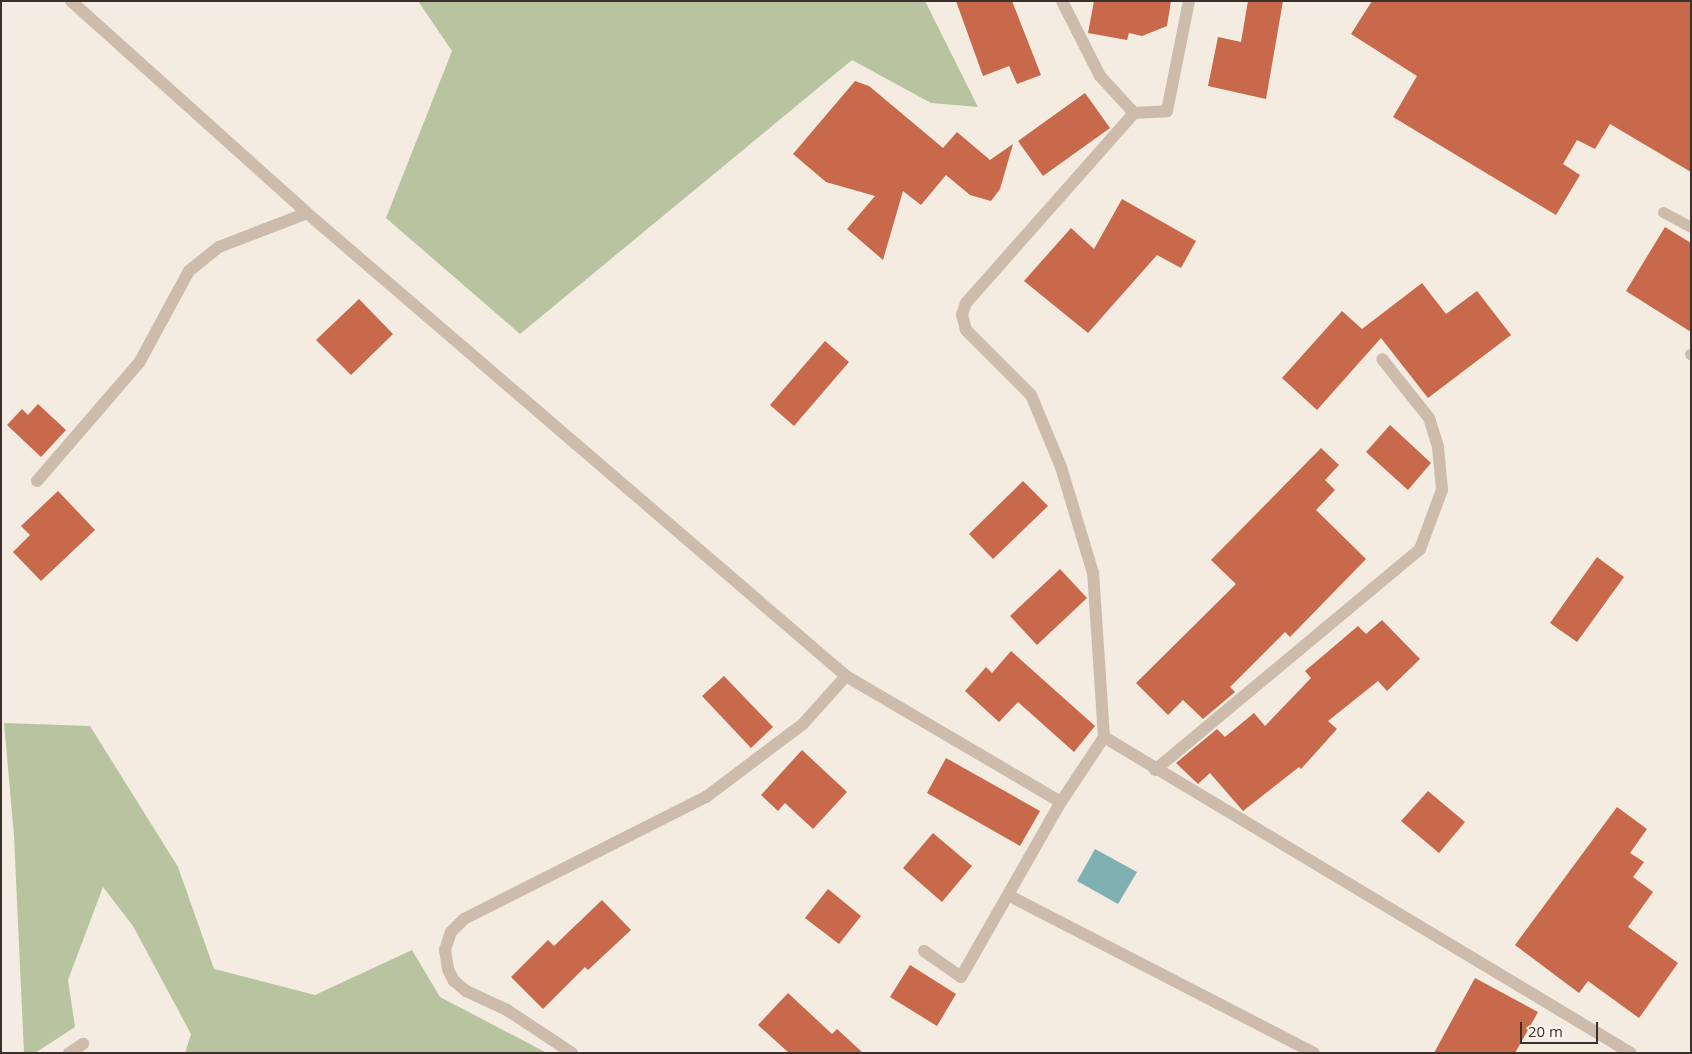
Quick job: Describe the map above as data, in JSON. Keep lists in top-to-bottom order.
{
  "scale_bar": "20 m"
}
